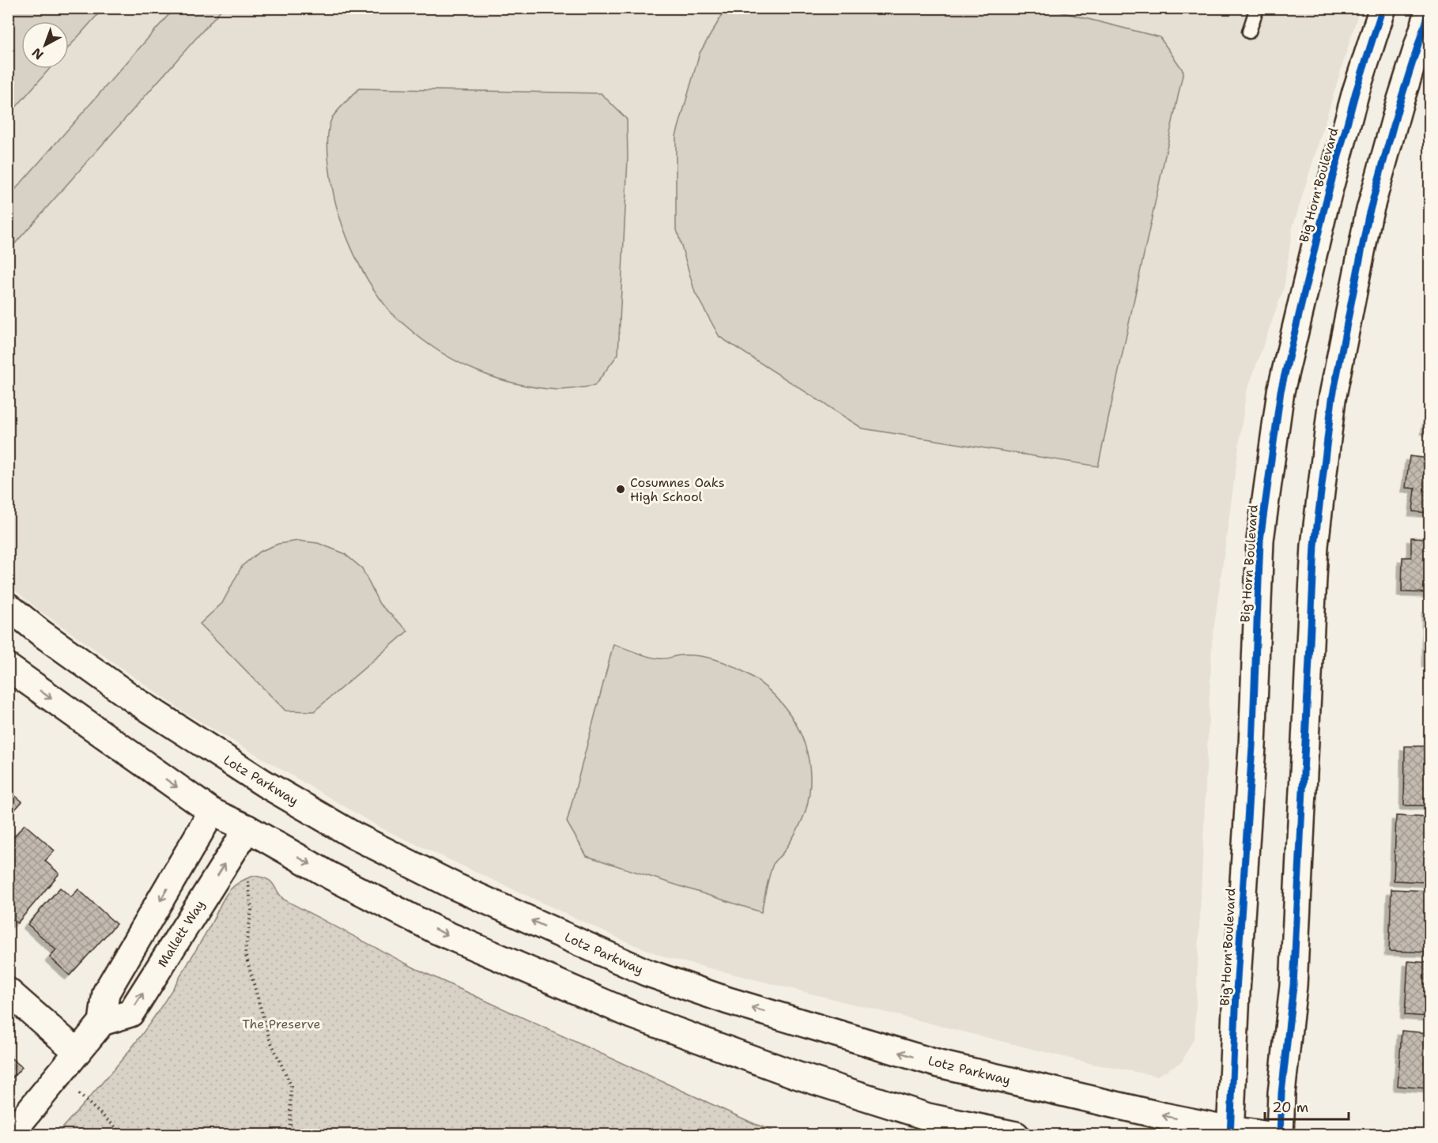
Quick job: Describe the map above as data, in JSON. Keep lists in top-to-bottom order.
{
  "streets": {
    "street": ["Big Horn Boulevard", "Lotz Parkway", "Mallett Way"]
  },
  "crossings": [
    ["Big Horn Boulevard", "Lotz Parkway"]
  ],
  "parks": ["The Preserve"],
  "places": ["Cosumnes Oaks High School"],
  "scale_bar": "20 m",
  "north": "bottom left"
}
